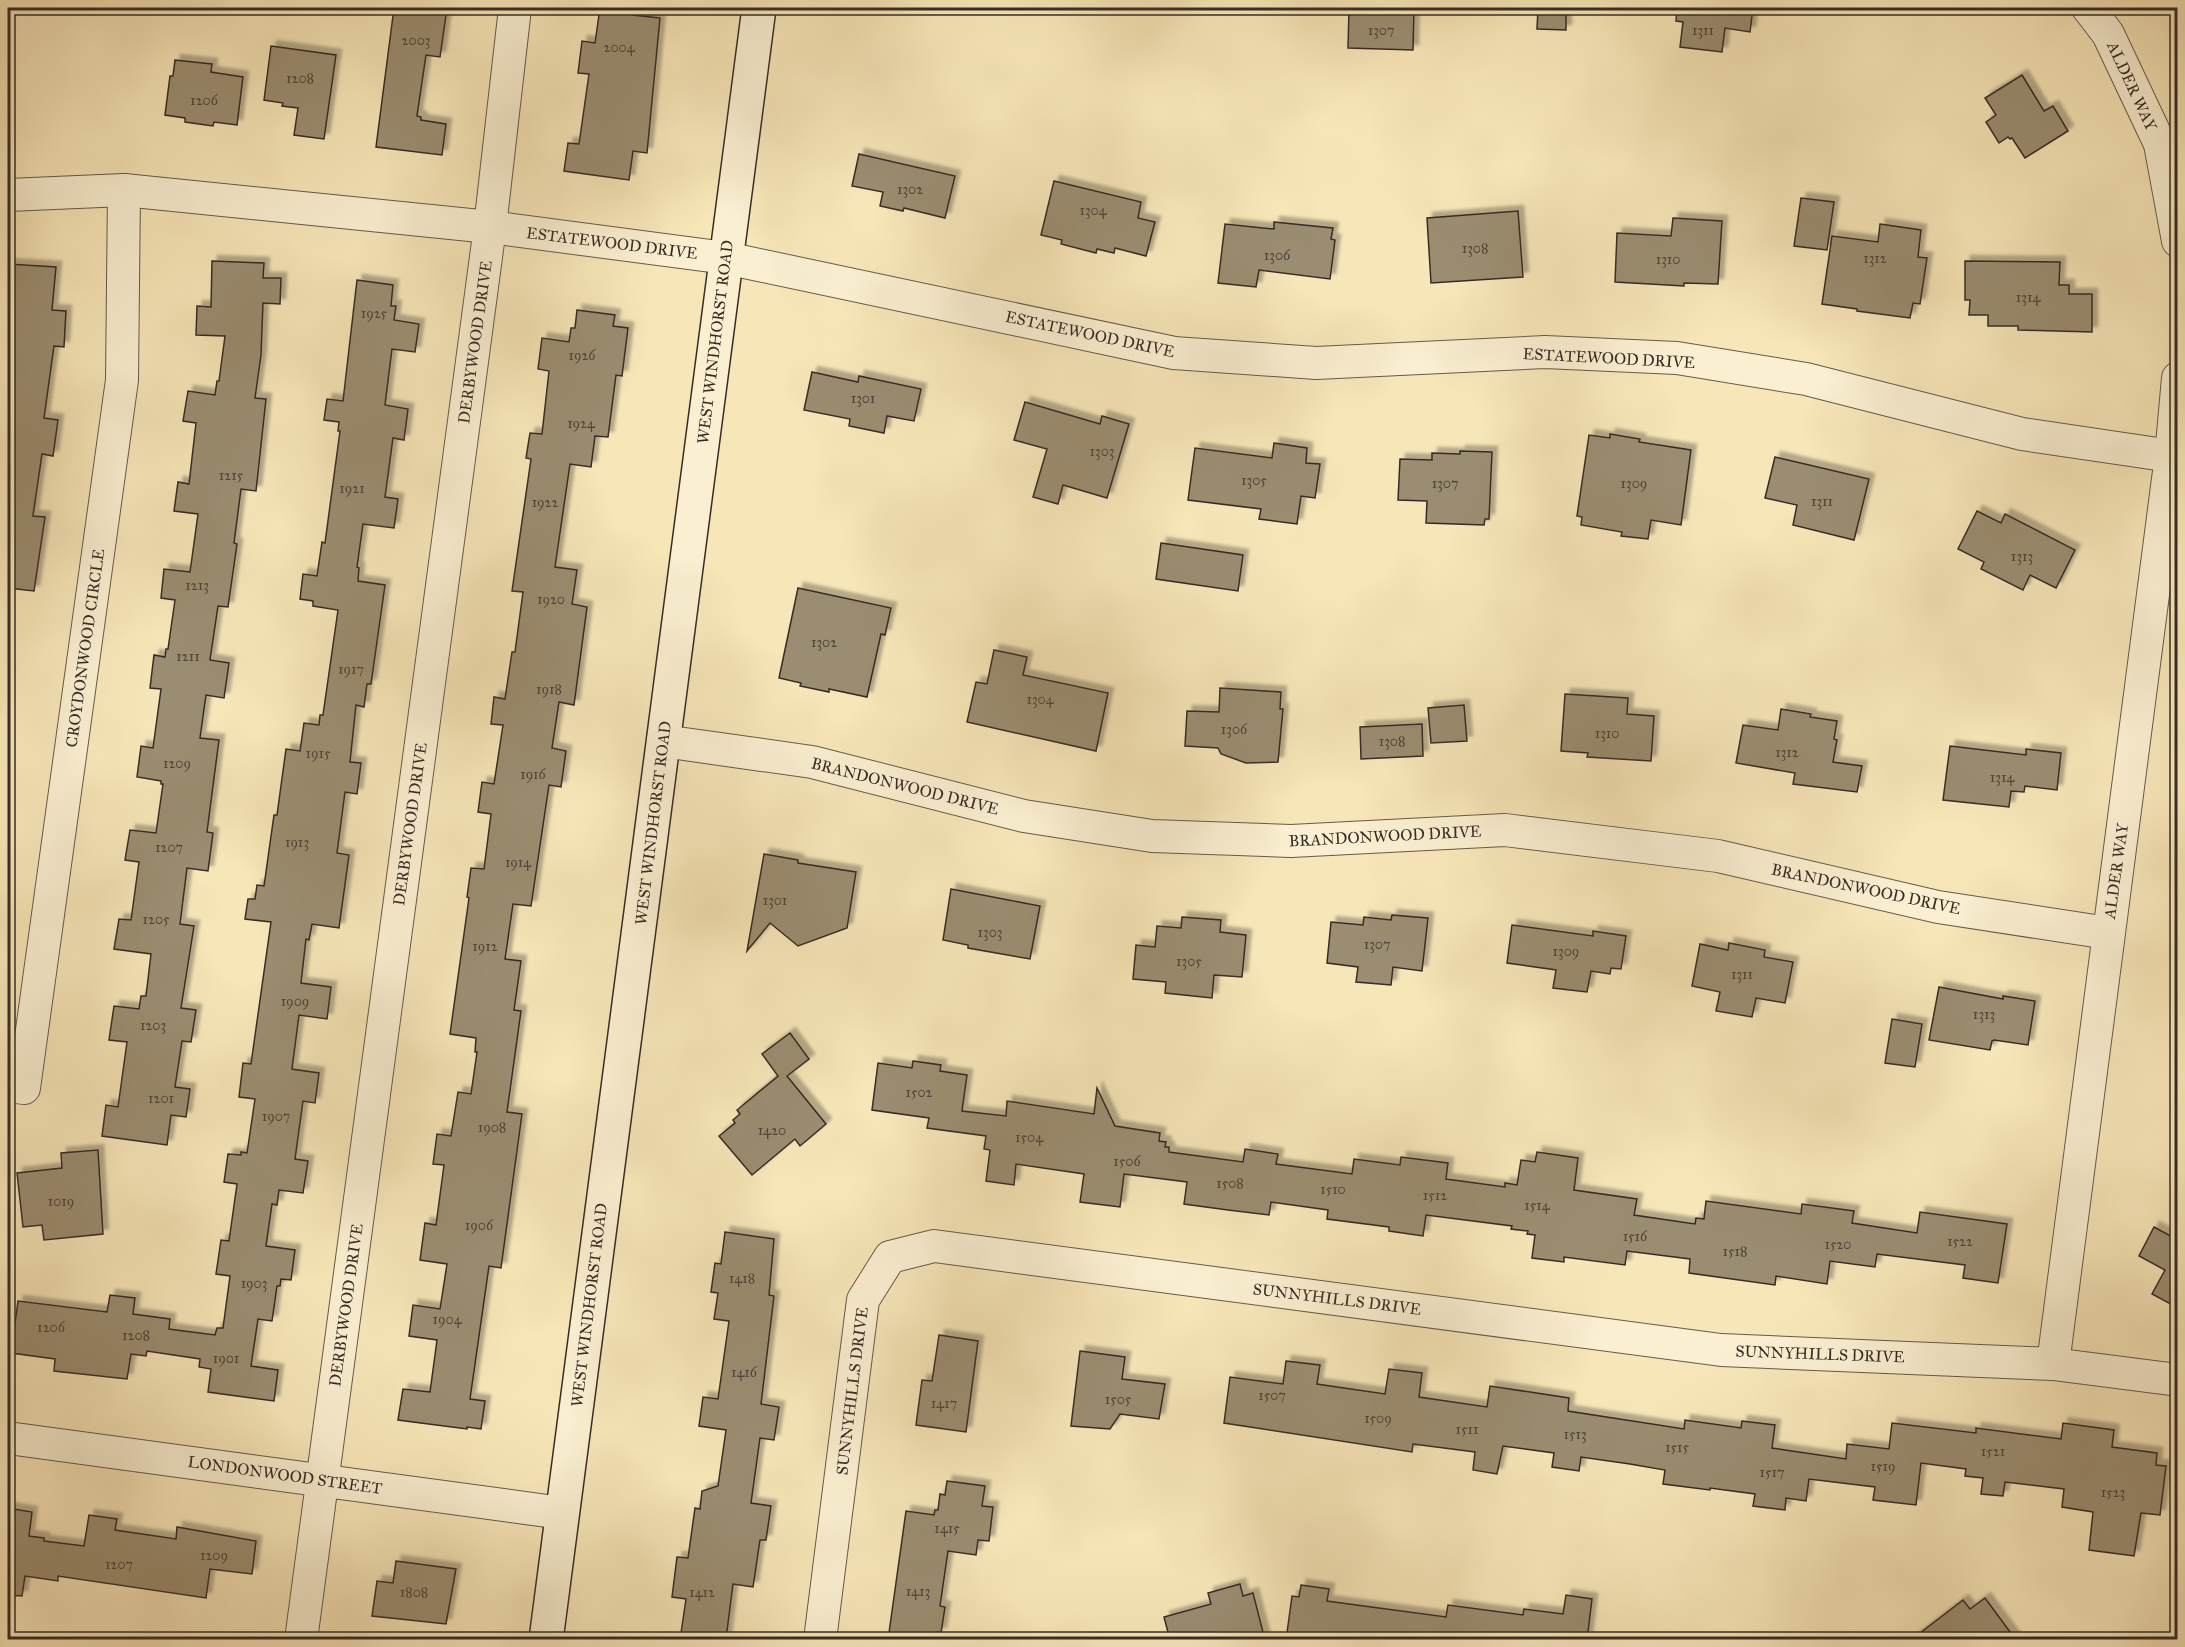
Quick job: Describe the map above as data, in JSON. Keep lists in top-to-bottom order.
{
  "streets": {
    "street": [
      "ALDER WAY",
      "ESTATEWOOD DRIVE",
      "DERBYWOOD DRIVE",
      "WEST WINDHORST ROAD",
      "CROYDONWOOD CIRCLE",
      "BRANDONWOOD DRIVE",
      "SUNNYHILLS DRIVE",
      "LONDONWOOD STREET"
    ]
  },
  "crossings": [
    ["ALDER WAY", "ESTATEWOOD DRIVE"],
    ["ALDER WAY", "BRANDONWOOD DRIVE"],
    ["ALDER WAY", "SUNNYHILLS DRIVE"],
    ["ESTATEWOOD DRIVE", "DERBYWOOD DRIVE"],
    ["ESTATEWOOD DRIVE", "WEST WINDHORST ROAD"],
    ["ESTATEWOOD DRIVE", "CROYDONWOOD CIRCLE"],
    ["DERBYWOOD DRIVE", "LONDONWOOD STREET"],
    ["WEST WINDHORST ROAD", "BRANDONWOOD DRIVE"],
    ["WEST WINDHORST ROAD", "LONDONWOOD STREET"]
  ],
  "house_numbers": [
    "1307",
    "1311",
    "2003",
    "2004",
    "1208",
    "1206",
    "1302",
    "1304",
    "1308",
    "1306",
    "1312",
    "1310",
    "1314",
    "1925",
    "1926",
    "1301",
    "1924",
    "1303",
    "1215",
    "1305",
    "1307",
    "1309",
    "1921",
    "1311",
    "1922",
    "1313",
    "1213",
    "1920",
    "1302",
    "1211",
    "1917",
    "1918",
    "1304",
    "1306",
    "1310",
    "1308",
    "1312",
    "1915",
    "1209",
    "1916",
    "1314",
    "1913",
    "1207",
    "1914",
    "1301",
    "1205",
    "1303",
    "1307",
    "1912",
    "1309",
    "1305",
    "1311",
    "1909",
    "1313",
    "1203",
    "1502",
    "1201",
    "1907",
    "1908",
    "1420",
    "1504",
    "1506",
    "1508",
    "1510",
    "1512",
    "1019",
    "1514",
    "1906",
    "1516",
    "1522",
    "1520",
    "1518",
    "1418",
    "1903",
    "1904",
    "1206",
    "1208",
    "1901",
    "1416",
    "1507",
    "1505",
    "1417",
    "1509",
    "1511",
    "1513",
    "1515",
    "1521",
    "1519",
    "1517",
    "1523",
    "1415",
    "1209",
    "1207",
    "1413",
    "1808",
    "1412"
  ]
}
